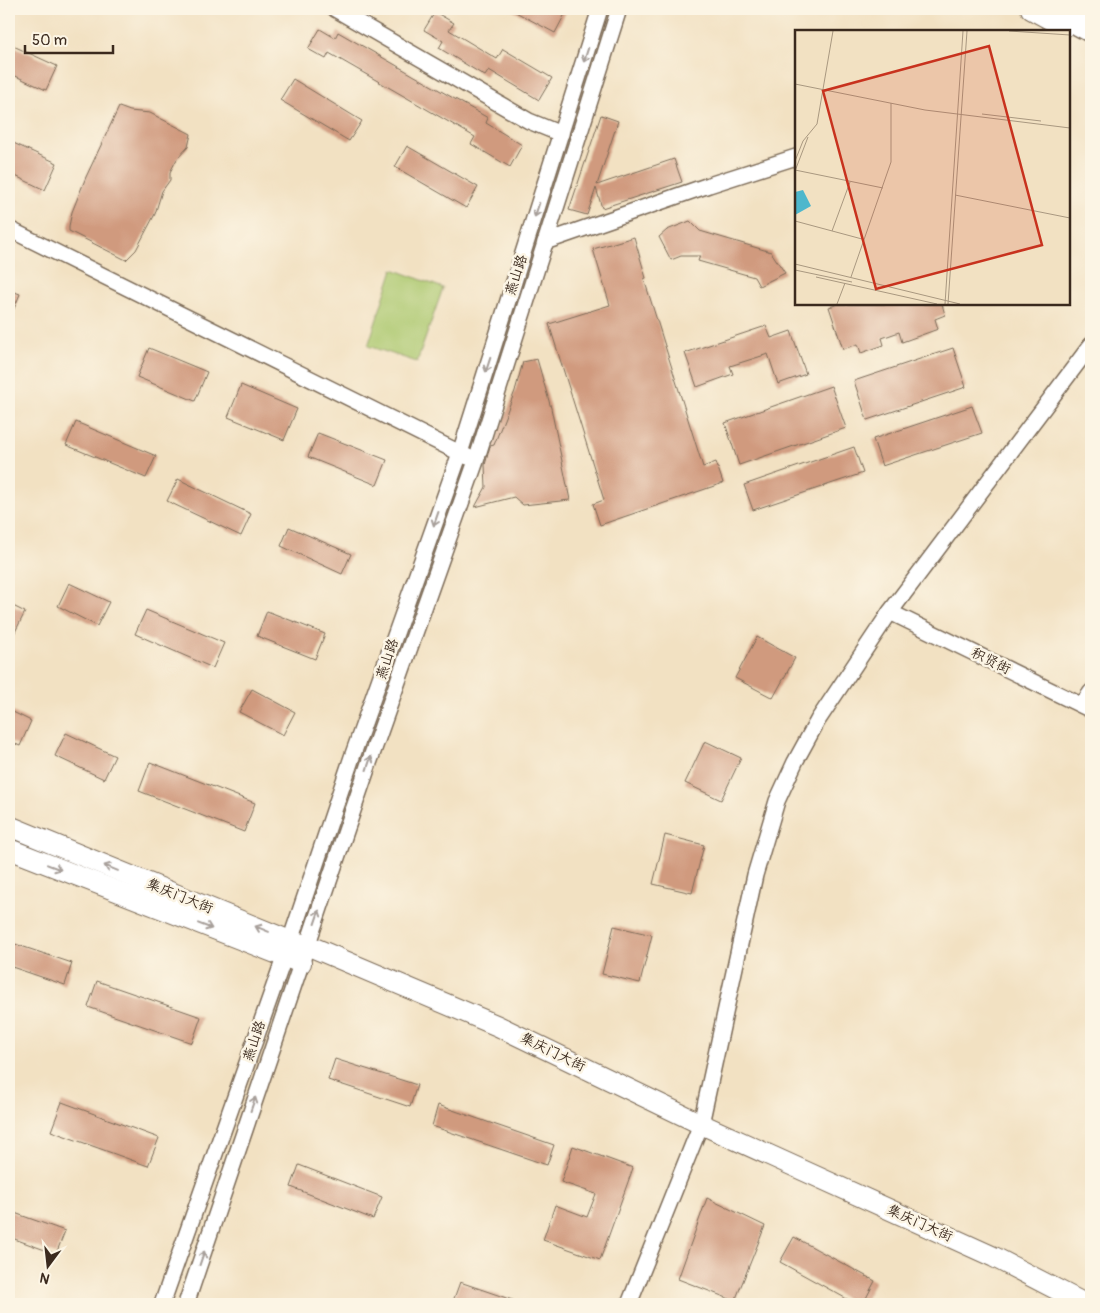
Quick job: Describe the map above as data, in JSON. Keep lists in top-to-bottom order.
{
  "streets": {
    "main road": ["集庆门大街"],
    "street": ["燕山路", "积贤街"]
  },
  "crossings": [
    ["燕山路", "集庆门大街"]
  ],
  "scale_bar": "50 m",
  "north": "bottom"
}
